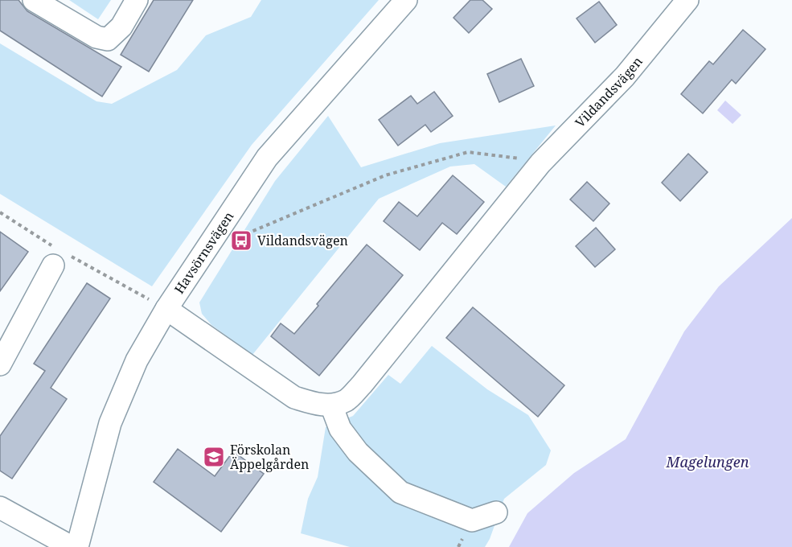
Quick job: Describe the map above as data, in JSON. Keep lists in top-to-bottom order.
{
  "streets": {
    "street": ["Vildandsvägen", "Havsörnsvägen"]
  },
  "water": ["Magelungen"],
  "places": {
    "bus stop": ["Vildandsvägen"],
    "school or university": ["Förskolan Äppelgården"]
  }
}
